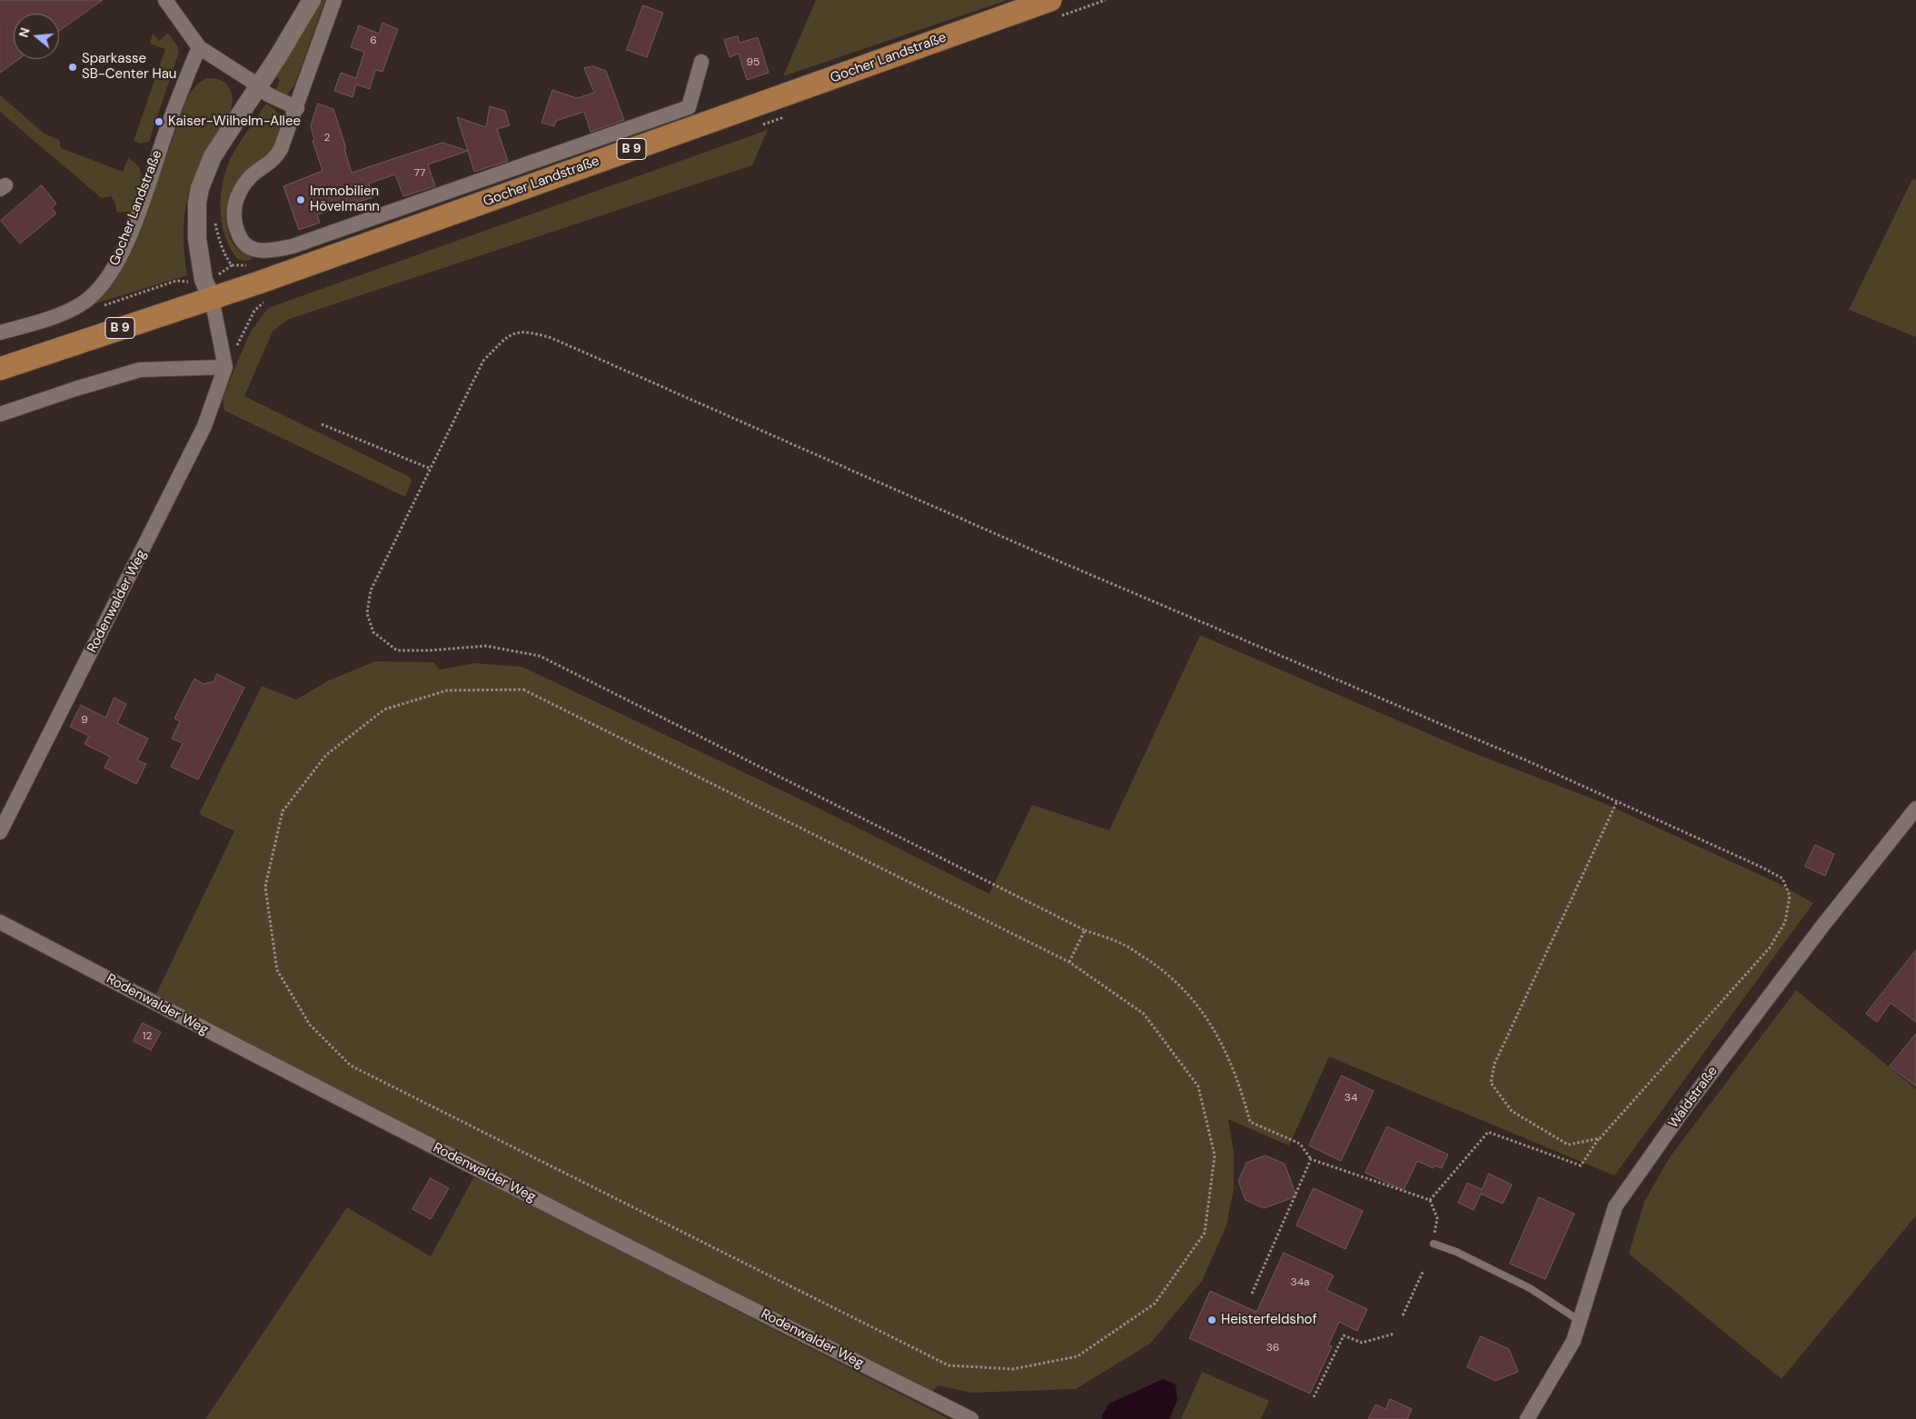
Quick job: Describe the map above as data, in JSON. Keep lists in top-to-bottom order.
{
  "streets": {
    "main road": ["Gocher Landstraße", "B 9"],
    "street": ["Rodenwalder Weg", "Waldstraße"]
  },
  "places": [
    "Sparkasse SB-Center Hau",
    "Kaiser-Wilhelm-Allee",
    "Immobilien Hövelmann",
    "Heisterfeldshof"
  ],
  "house_numbers": [
    "6",
    "95",
    "2",
    "77",
    "9",
    "12",
    "34",
    "34a",
    "36"
  ],
  "north": "left"
}
